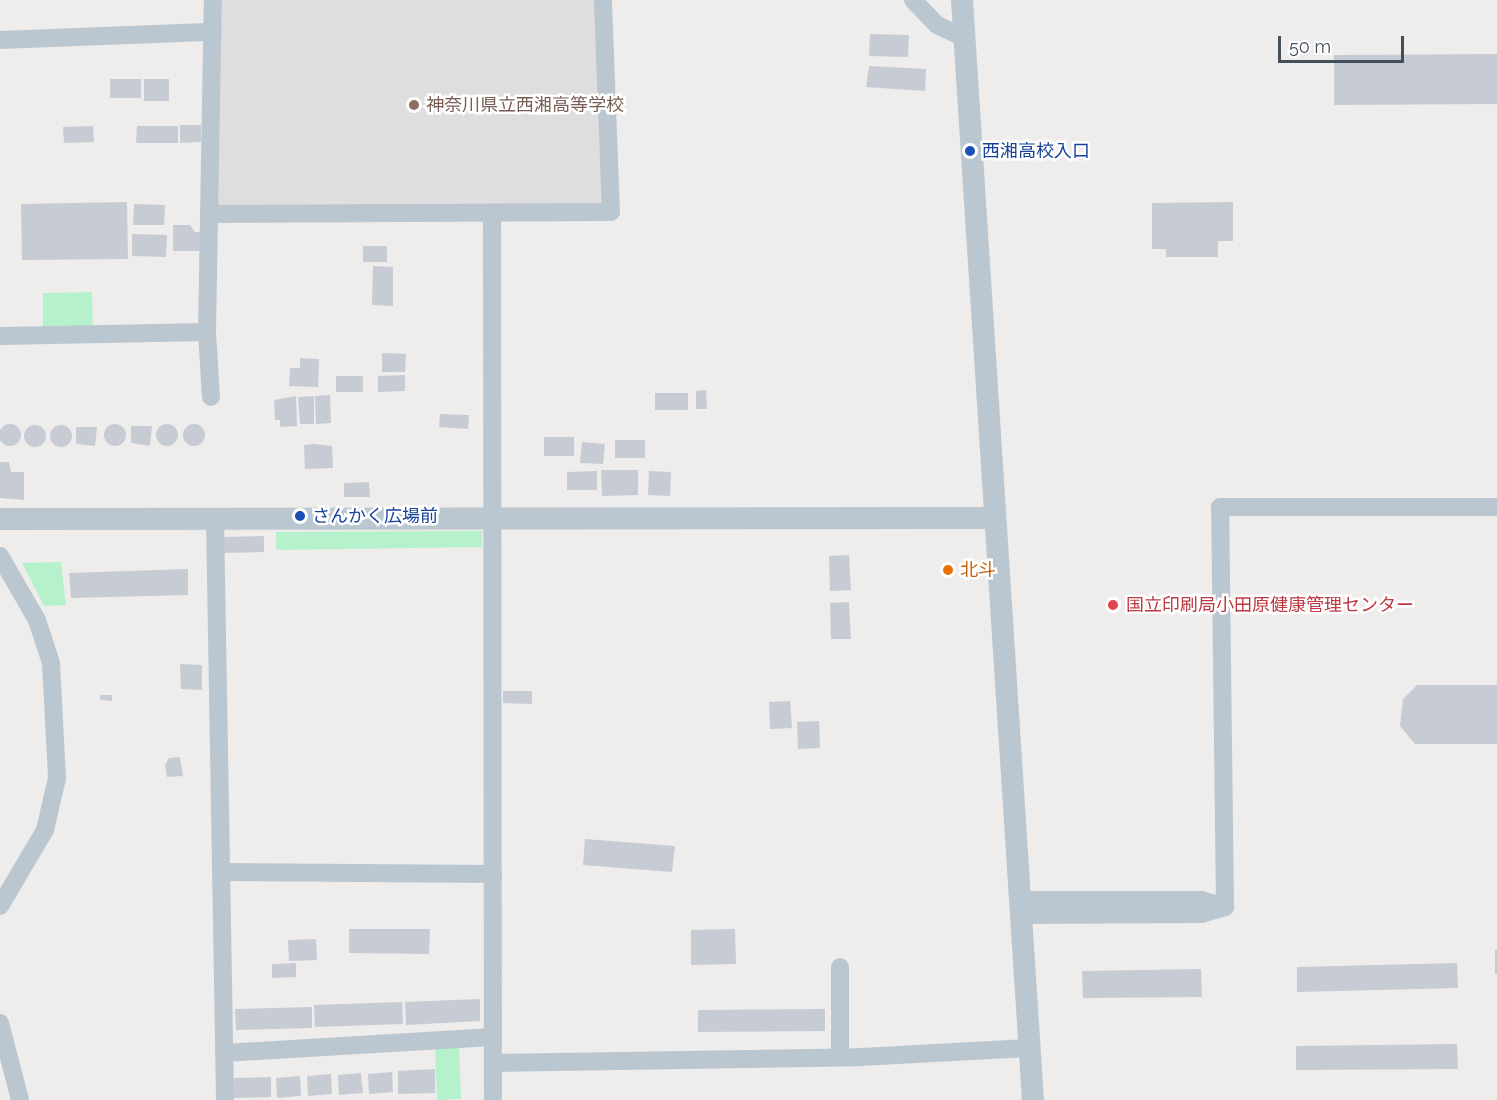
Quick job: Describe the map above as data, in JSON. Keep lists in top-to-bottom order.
{
  "places": [
    "神奈川県立西湘高等学校",
    "西湘高校入口",
    "さんかく広場前",
    "北斗",
    "国立印刷局小田原健康管理センター"
  ],
  "scale_bar": "50 m"
}
